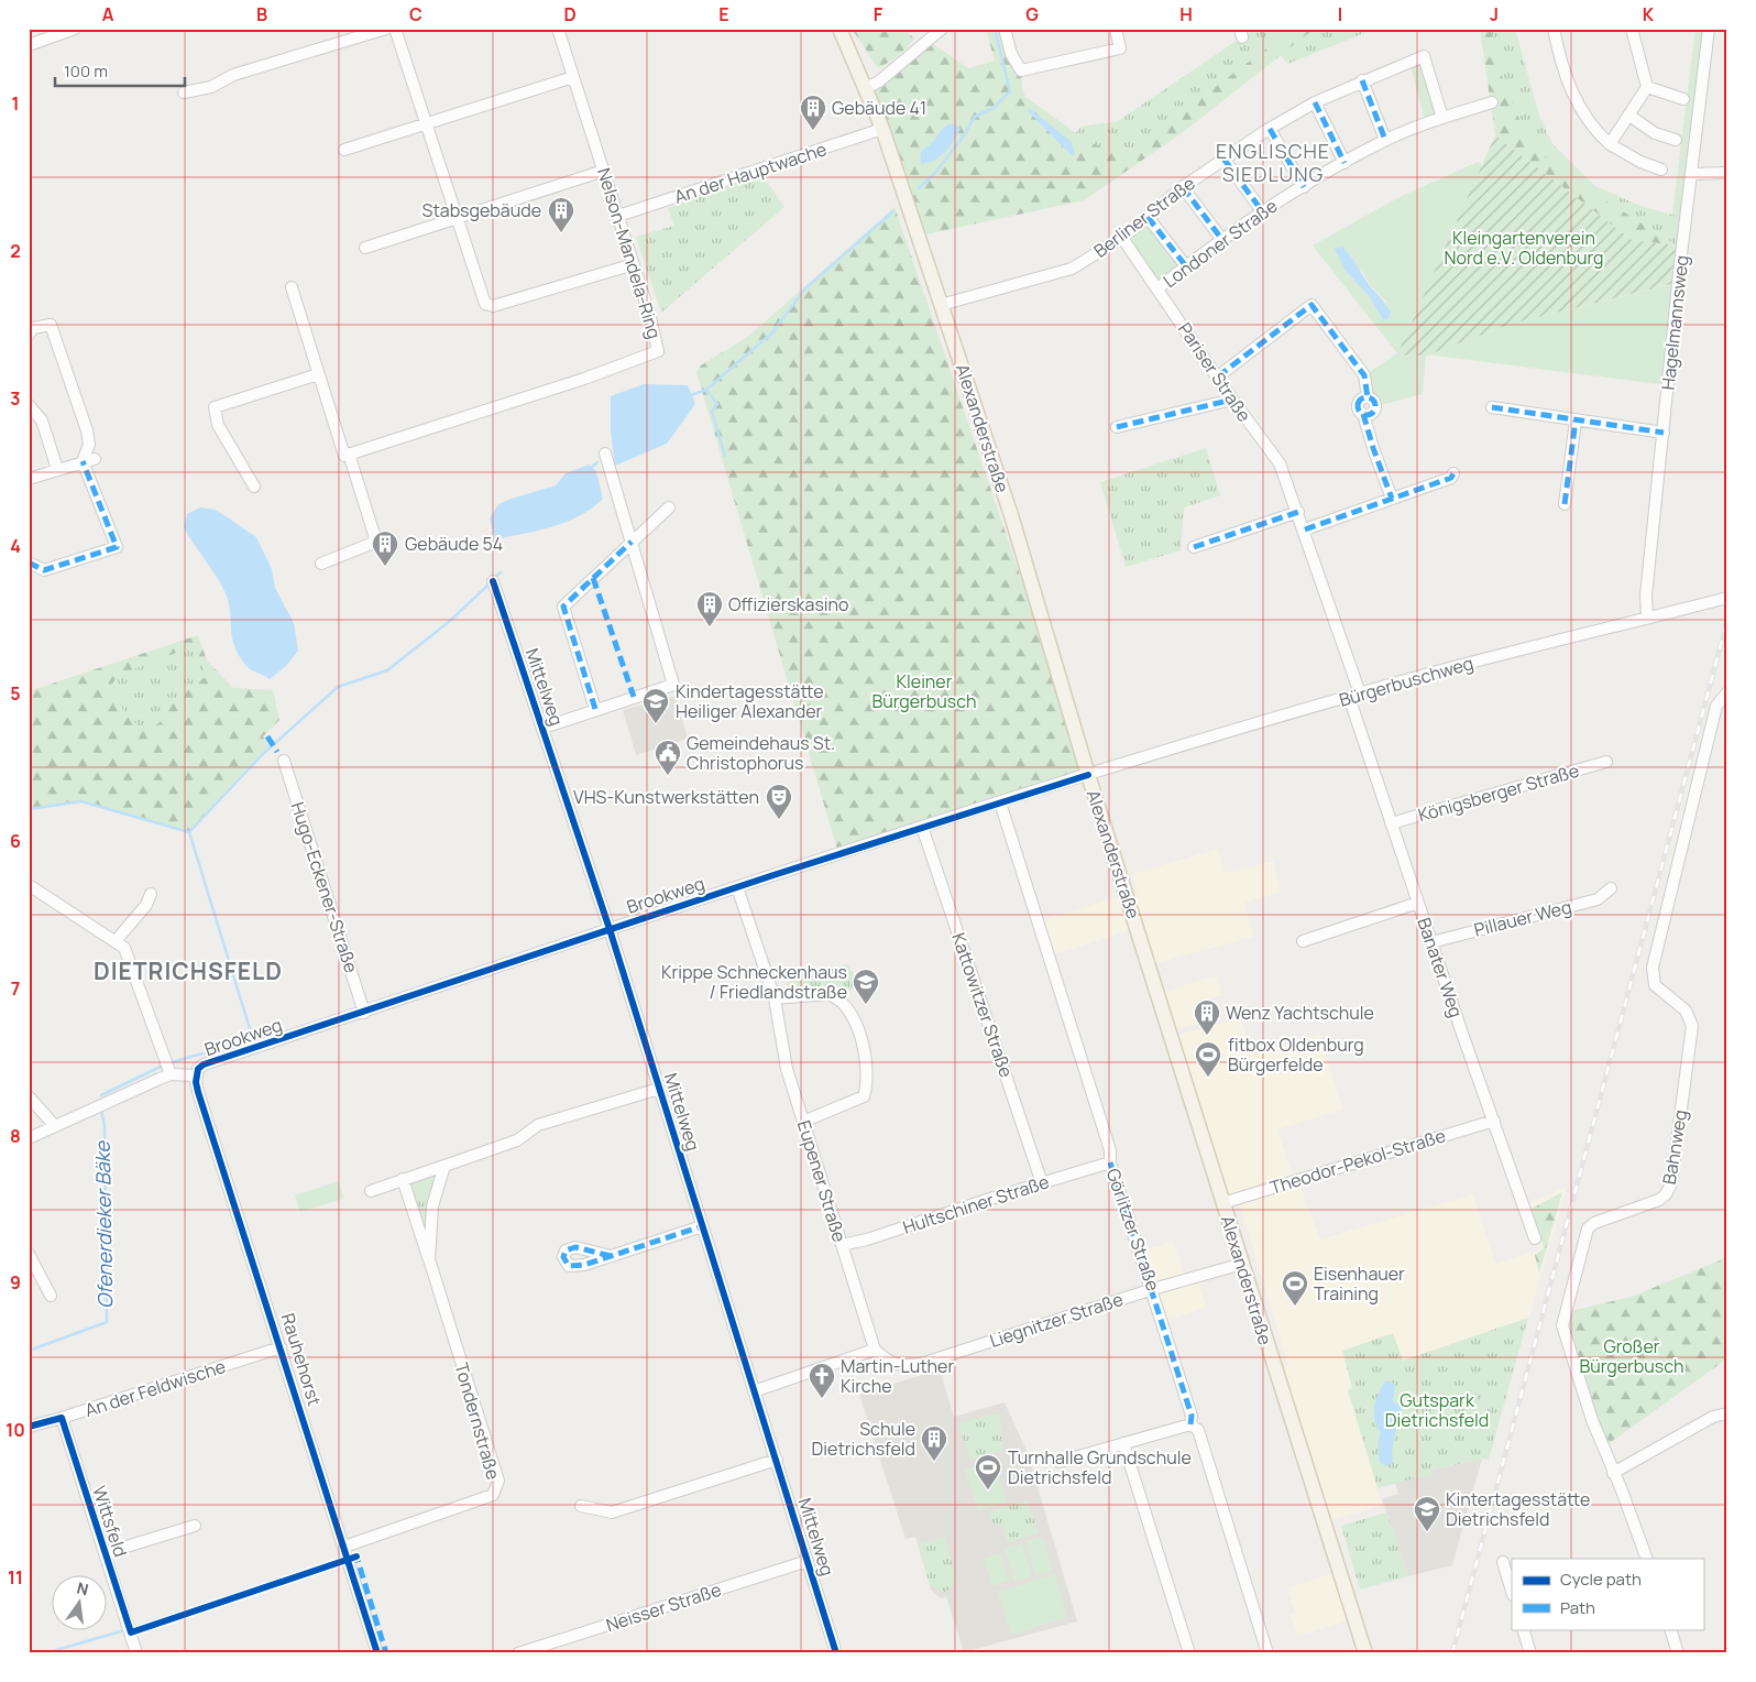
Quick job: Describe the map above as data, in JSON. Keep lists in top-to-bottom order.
{
  "streets": {
    "main road": ["Alexanderstraße"],
    "street": [
      "An der Hauptwache",
      "Berliner Straße",
      "Londoner Straße",
      "Nelson-Mandela-Ring",
      "Hagelmannsweg",
      "Pariser Straße",
      "Bürgerbuschweg",
      "Mittelweg",
      "Königsberger Straße",
      "Hugo-Eckener-Straße",
      "Brookweg",
      "Pillauer Weg",
      "Banater Weg",
      "Kattowitzer Straße",
      "Bahnweg",
      "Theodor-Pekol-Straße",
      "Eupener Straße",
      "Hultschiner Straße",
      "Görlitzer Straße",
      "Liegnitzer Straße",
      "Rauhehorst",
      "An der Feldwische",
      "Tondernstraße",
      "Wittsfeld",
      "Neisser Straße"
    ]
  },
  "crossings": [
    ["An der Hauptwache", "Nelson-Mandela-Ring"],
    ["An der Hauptwache", "Alexanderstraße"],
    ["Berliner Straße", "Londoner Straße"],
    ["Berliner Straße", "Pariser Straße"],
    ["Berliner Straße", "Alexanderstraße"],
    ["Londoner Straße", "Pariser Straße"],
    ["Hagelmannsweg", "Bürgerbuschweg"],
    ["Pariser Straße", "Bürgerbuschweg"],
    ["Pariser Straße", "Banater Weg"],
    ["Alexanderstraße", "Bürgerbuschweg"],
    ["Alexanderstraße", "Brookweg"],
    ["Alexanderstraße", "Theodor-Pekol-Straße"],
    ["Alexanderstraße", "Liegnitzer Straße"],
    ["Bürgerbuschweg", "Brookweg"],
    ["Bürgerbuschweg", "Banater Weg"],
    ["Mittelweg", "Brookweg"],
    ["Mittelweg", "Neisser Straße"],
    ["Königsberger Straße", "Banater Weg"],
    ["Hugo-Eckener-Straße", "Brookweg"],
    ["Brookweg", "Kattowitzer Straße"],
    ["Brookweg", "Eupener Straße"],
    ["Brookweg", "Görlitzer Straße"],
    ["Brookweg", "Rauhehorst"],
    ["Pillauer Weg", "Banater Weg"],
    ["Banater Weg", "Theodor-Pekol-Straße"],
    ["Kattowitzer Straße", "Hultschiner Straße"],
    ["Eupener Straße", "Hultschiner Straße"],
    ["Eupener Straße", "Liegnitzer Straße"],
    ["Hultschiner Straße", "Görlitzer Straße"],
    ["Görlitzer Straße", "Liegnitzer Straße"],
    ["Rauhehorst", "An der Feldwische"],
    ["Rauhehorst", "Tondernstraße"],
    ["An der Feldwische", "Wittsfeld"]
  ],
  "districts": ["ENGLISCHE SIEDLUNG", "DIETRICHSFELD"],
  "water": ["Ofenerdieker Bäke"],
  "parks": [
    "Kleingartenverein Nord e.V. Oldenburg",
    "Kleiner Bürgerbusch",
    "Großer Bürgerbusch",
    "Gutspark Dietrichsfeld"
  ],
  "places": {
    "building": [
      "Gebäude 41",
      "Stabsgebäude",
      "Gebäude 54",
      "Offizierskasino",
      "Wenz Yachtschule",
      "Schule Dietrichsfeld"
    ],
    "school or university": ["Kindertagesstätte Heiliger Alexander", "Krippe Schneckenhaus / Friedlandstraße", "Kintertagesstätte Dietrichsfeld"],
    "public building": ["Gemeindehaus St. Christophorus"],
    "theatre": ["VHS-Kunstwerkstätten"],
    "sports": ["fitbox Oldenburg Bürgerfelde", "Eisenhauer Training", "Turnhalle Grundschule Dietrichsfeld"],
    "church": ["Martin-Luther Kirche"]
  },
  "legend": ["Cycle path", "Path"],
  "scale_bar": "100 m",
  "north": "top",
  "grid": {
    "columns": [
      "A",
      "B",
      "C",
      "D",
      "E",
      "F",
      "G",
      "H",
      "I",
      "J",
      "K"
    ],
    "rows": [
      "1",
      "2",
      "3",
      "4",
      "5",
      "6",
      "7",
      "8",
      "9",
      "10",
      "11"
    ]
  }
}
